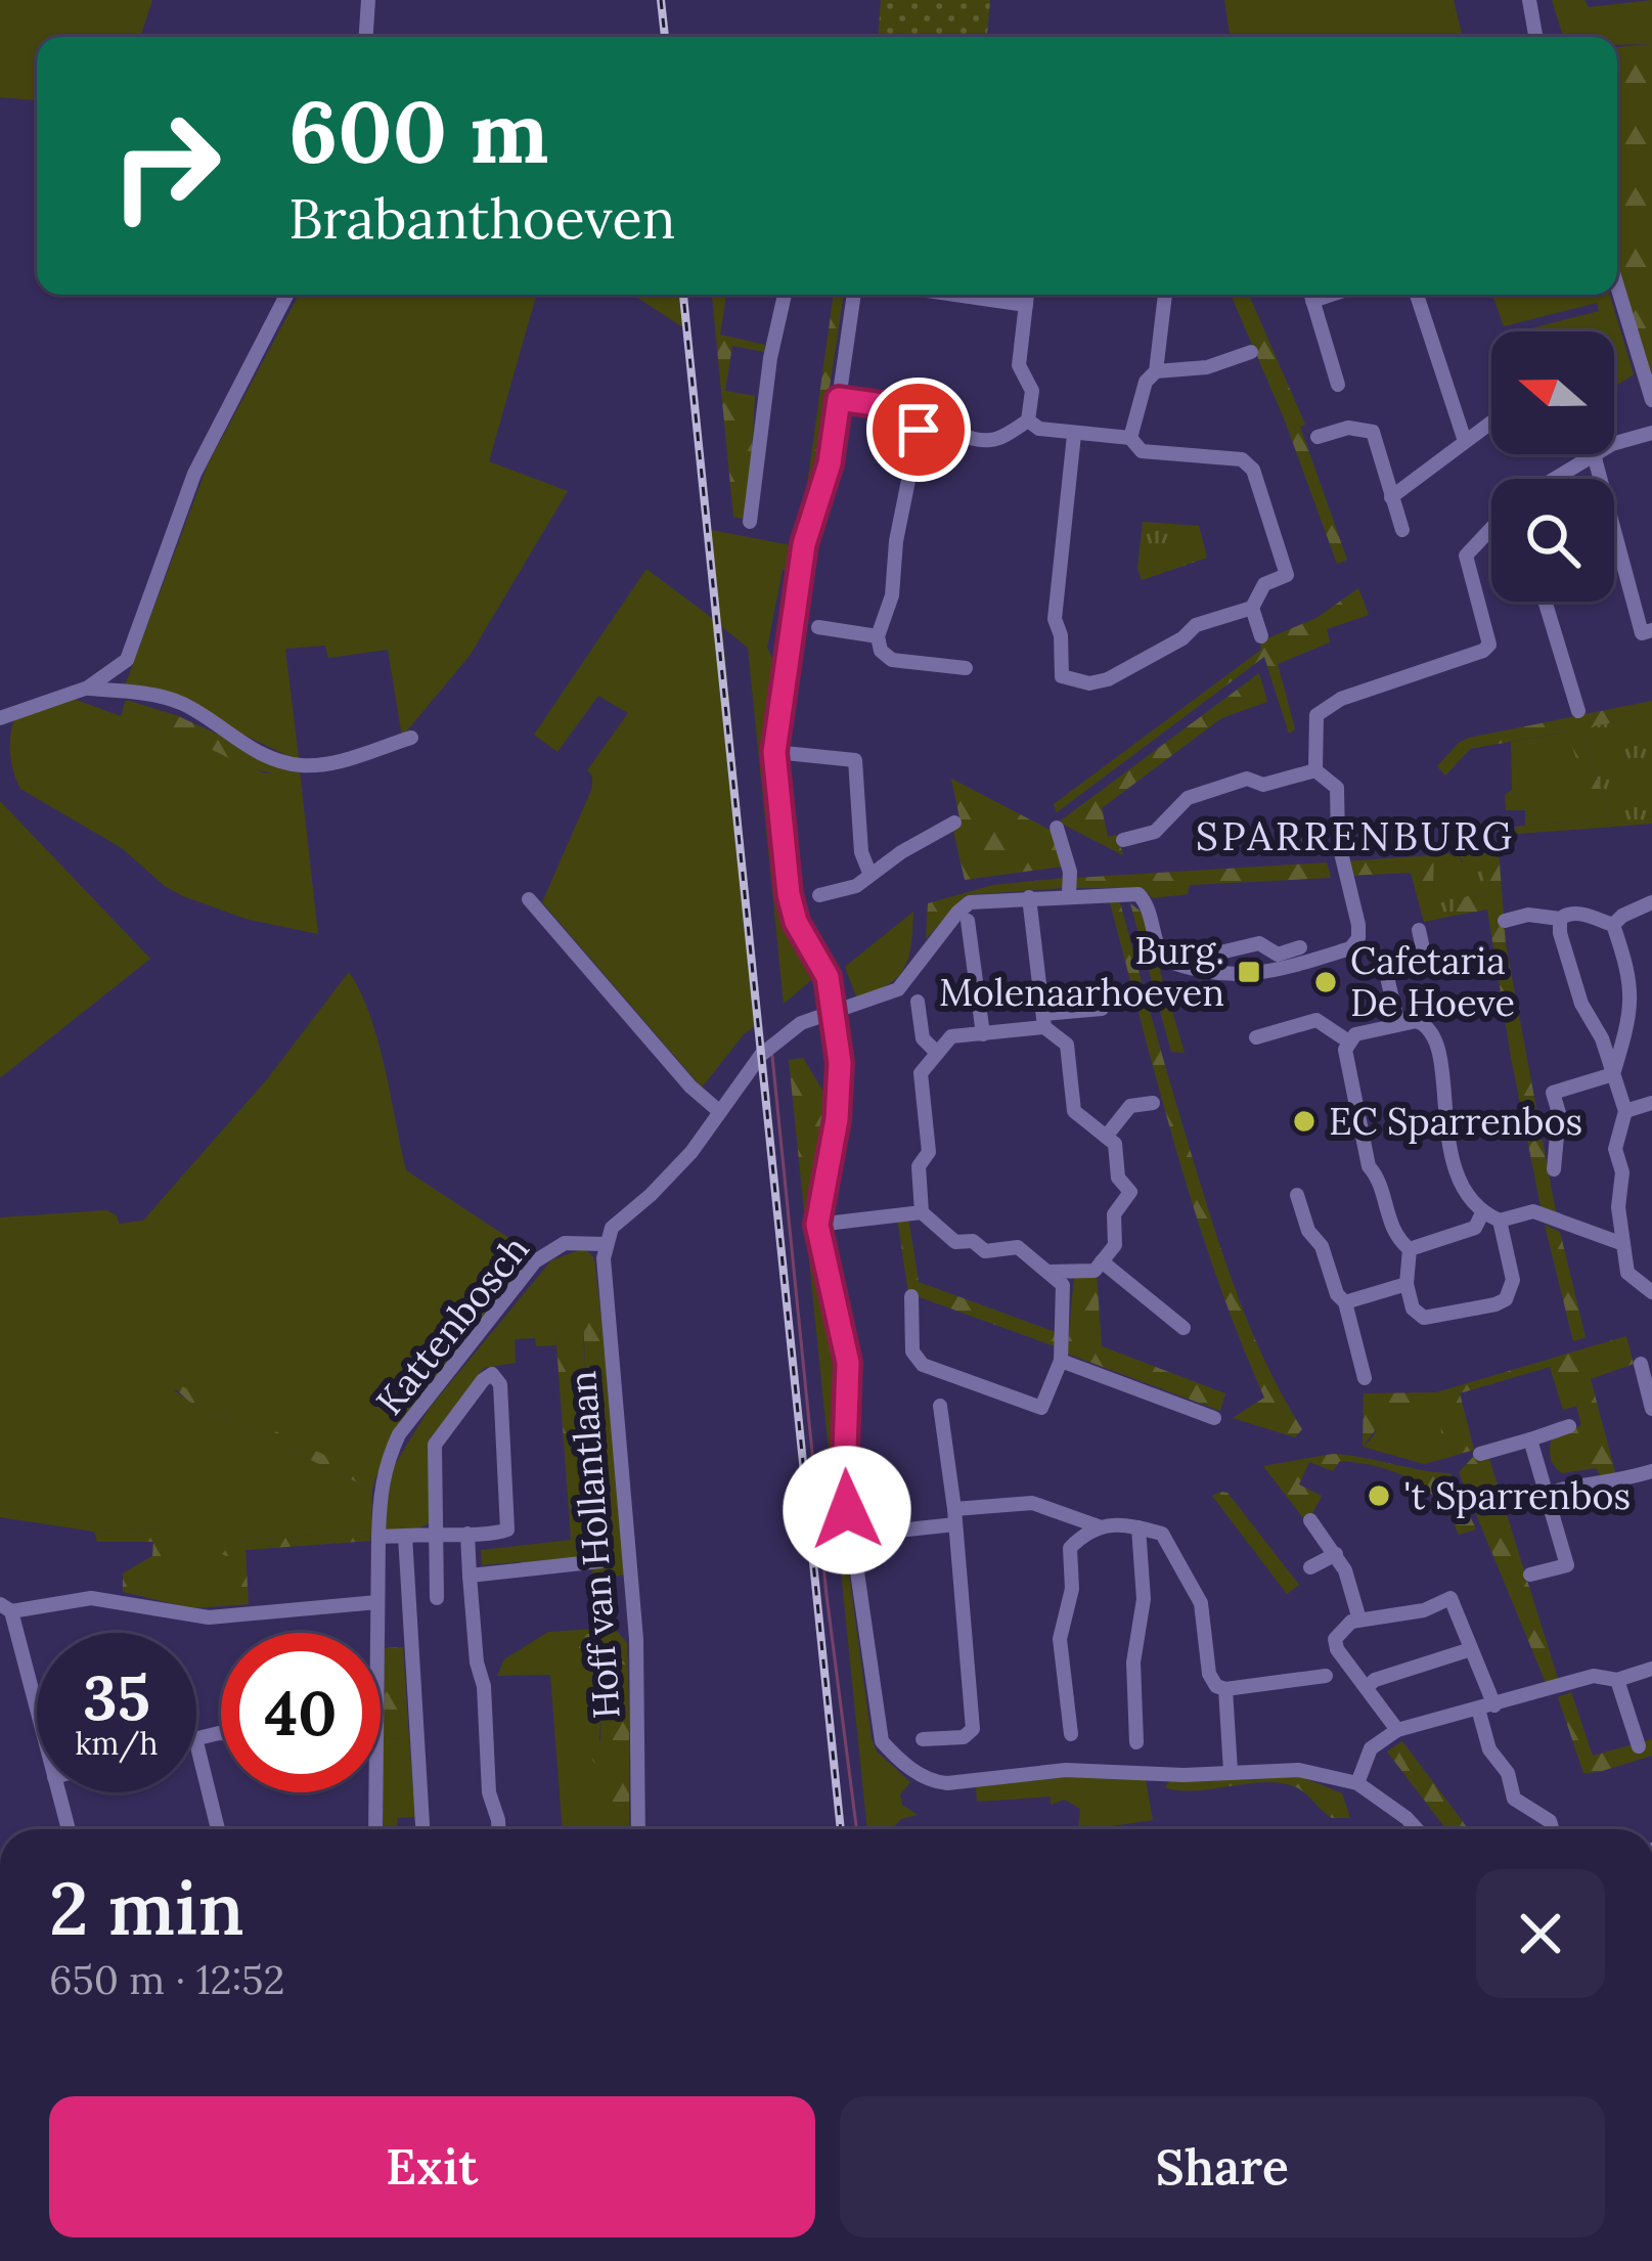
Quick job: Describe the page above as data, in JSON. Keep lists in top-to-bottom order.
{
  "streets": {
    "street": ["Kattenbosch", "Hoff van Hollantlaan"]
  },
  "crossings": [
    ["Kattenbosch", "Hoff van Hollantlaan"]
  ],
  "districts": ["SPARRENBURG"],
  "places": {
    "transit": ["Burg. Molenaarhoeven"],
    "other": ["Cafetaria De Hoeve", "EC Sparrenbos", "'t Sparrenbos"]
  },
  "north": "left",
  "page": {
    "turn": ["600 m", "Brabanthoeven"],
    "speed": "35 km/h",
    "limit": "40",
    "heading": ["2 min", "650 m · 12:52"],
    "buttons": ["Exit", "Share"]
  }
}
